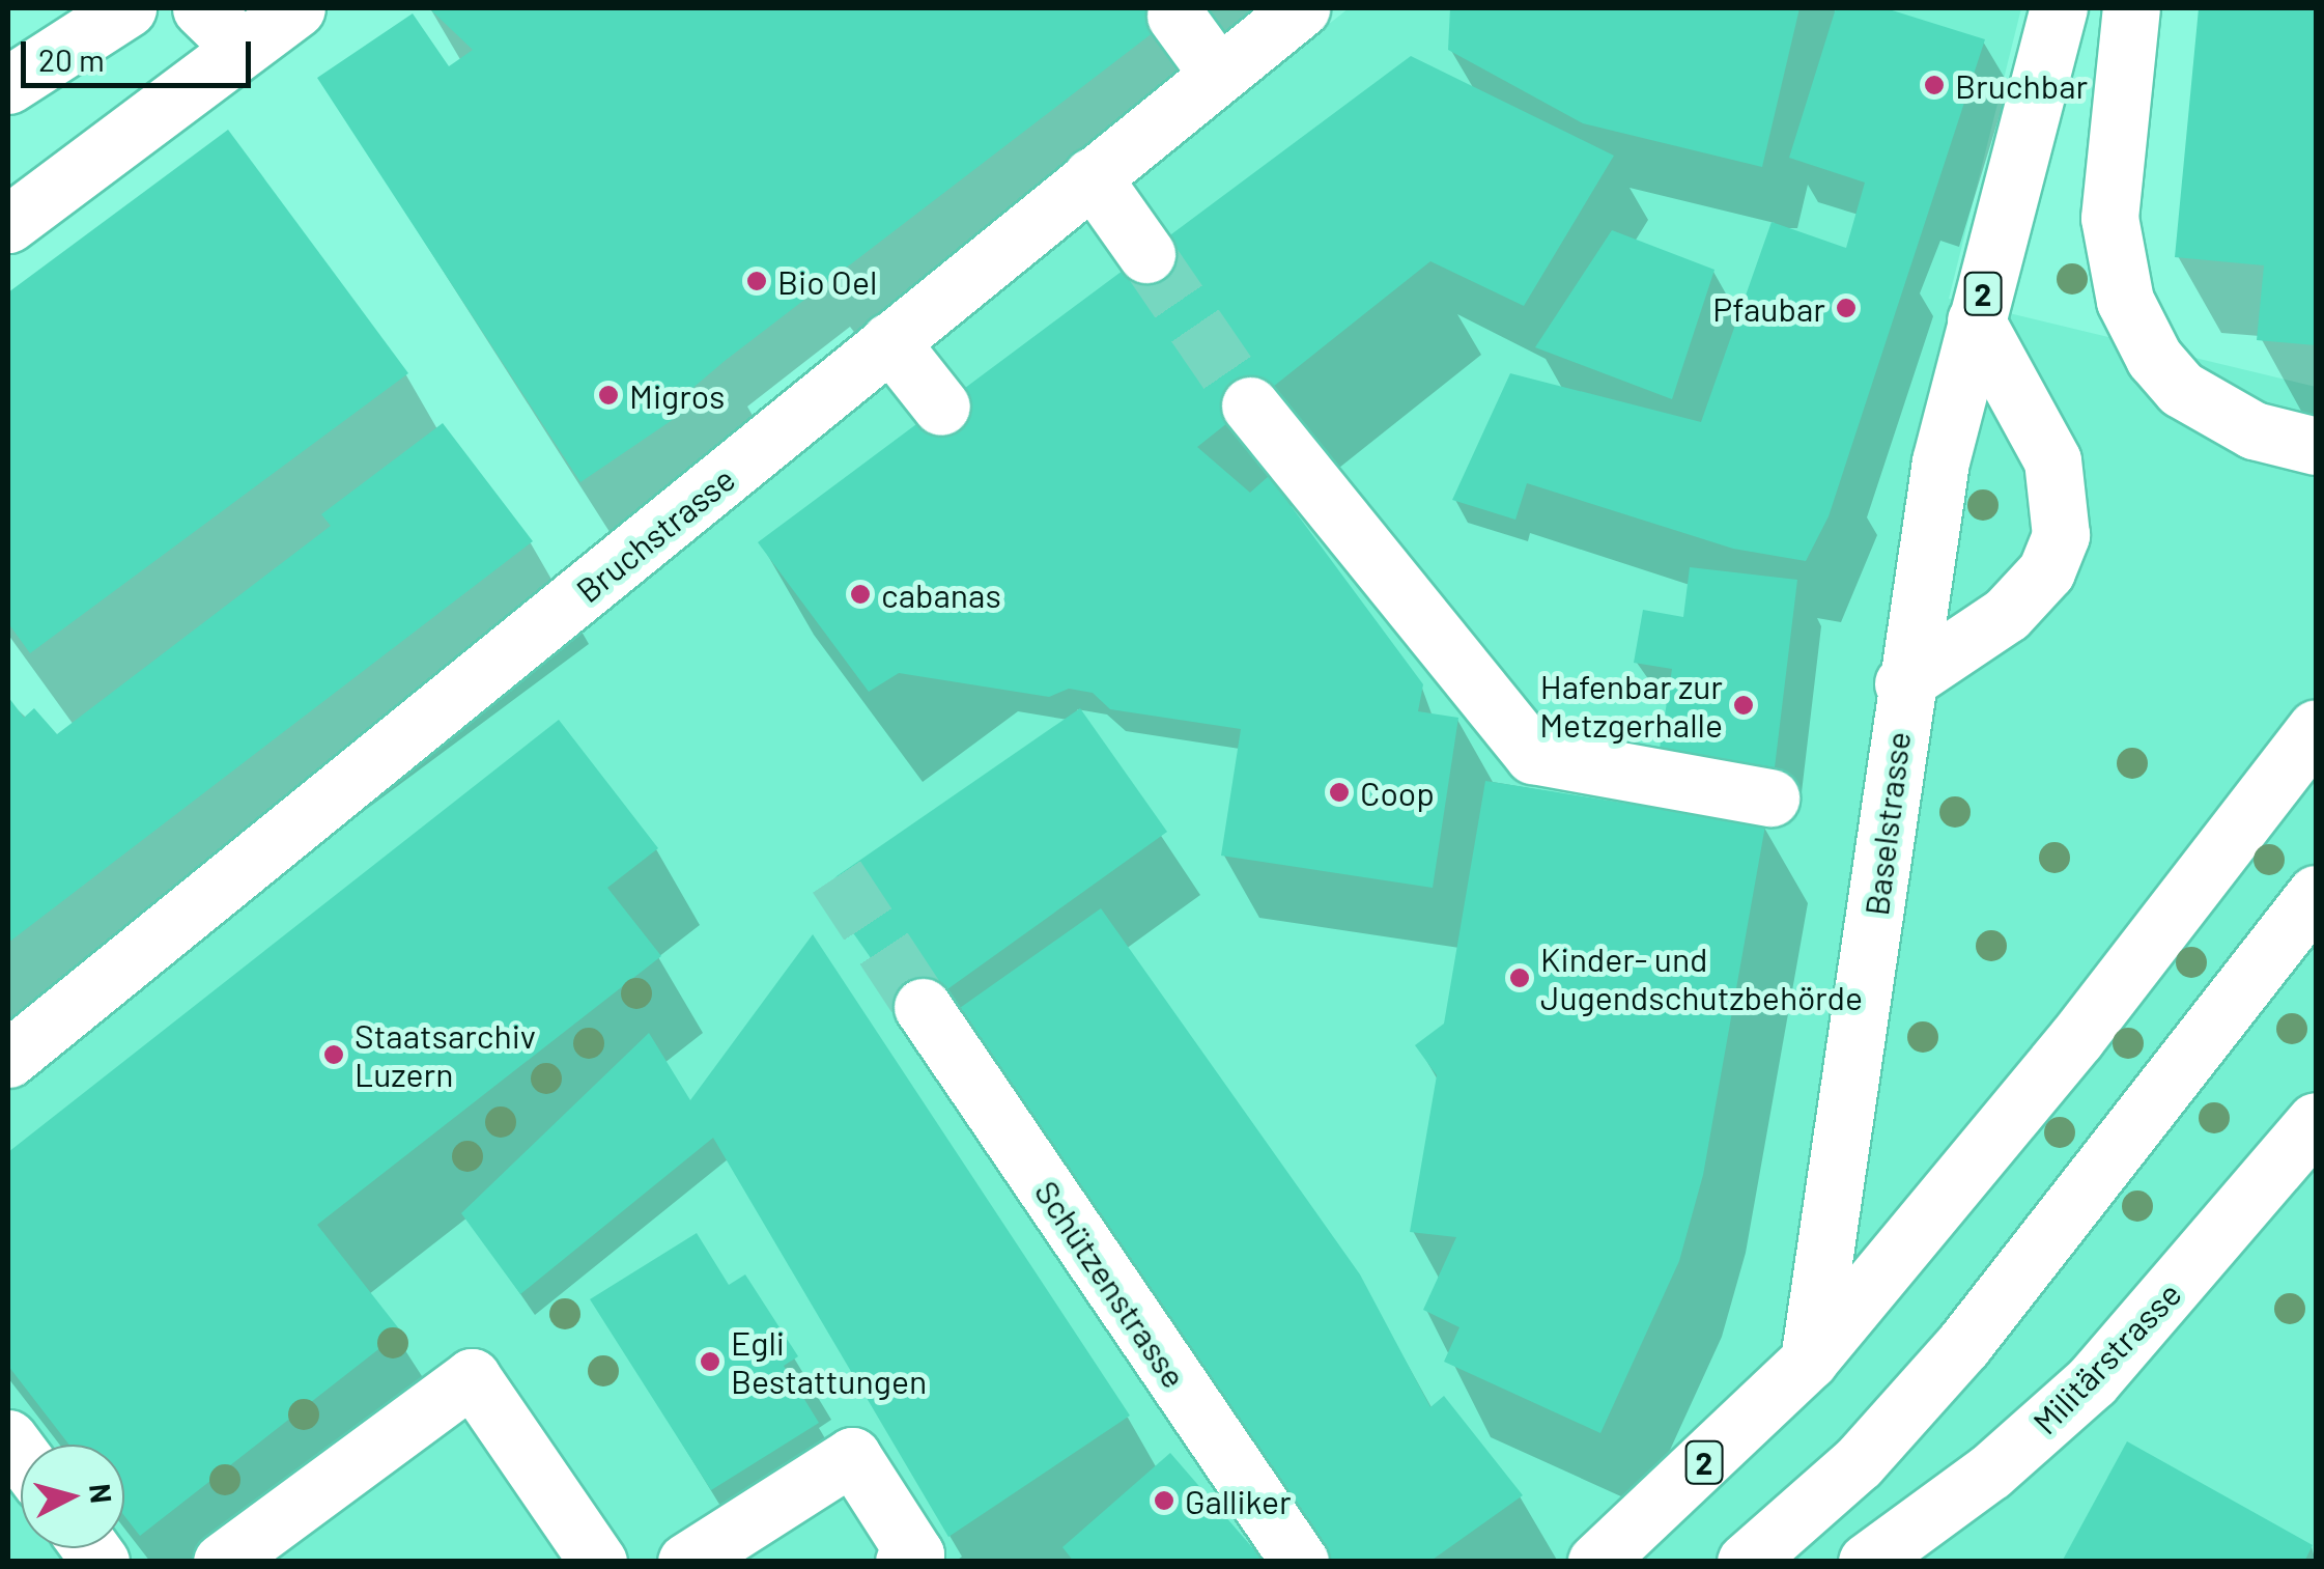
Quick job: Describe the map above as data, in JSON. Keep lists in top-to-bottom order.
{
  "streets": {
    "main road": [
      "2",
      "Bruchstrasse",
      "Baselstrasse",
      "Schützenstrasse",
      "Militärstrasse"
    ]
  },
  "crossings": [
    ["2", "Baselstrasse"]
  ],
  "places": [
    "Bruchbar",
    "Bio Oel",
    "Pfaubar",
    "Migros",
    "cabanas",
    "Hafenbar zur Metzgerhalle",
    "Coop",
    "Kinder- und Jugendschutzbehörde",
    "Staatsarchiv Luzern",
    "Egli Bestattungen",
    "Galliker"
  ],
  "scale_bar": "20 m",
  "north": "right"
}
